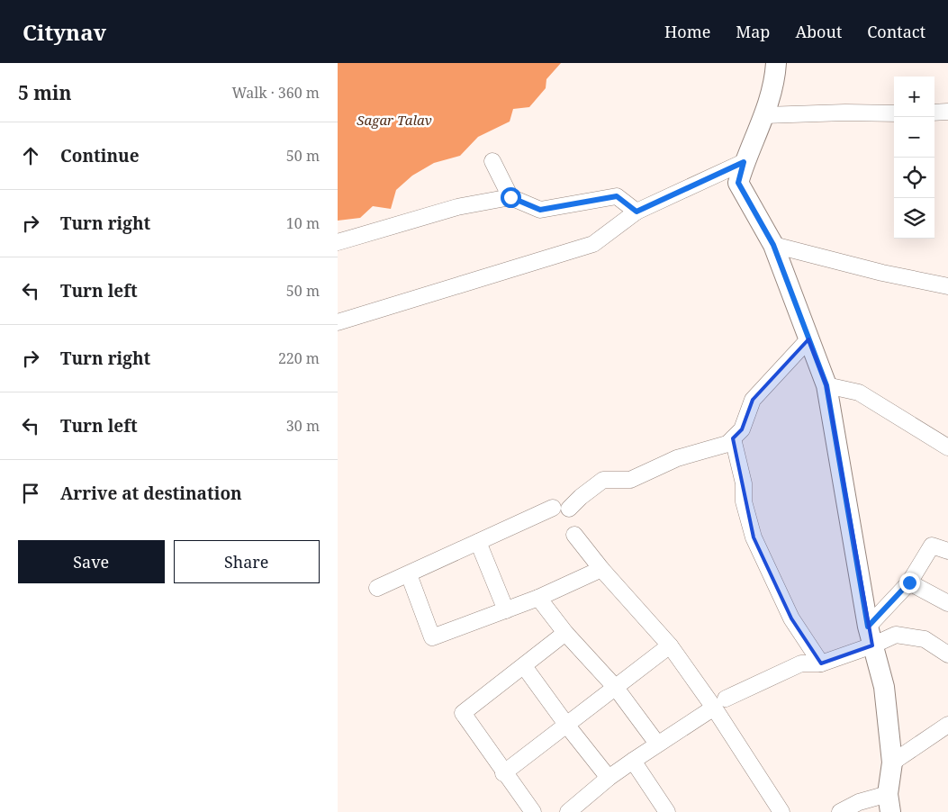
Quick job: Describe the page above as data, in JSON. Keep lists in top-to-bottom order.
{
  "water": ["Sagar Talav"],
  "page": {
    "header": "Citynav",
    "nav": [
      "Home",
      "Map",
      "About",
      "Contact"
    ],
    "heading": ["5 min", "Walk · 360 m"],
    "map_buttons": ["+", "−"],
    "list": [
      ["Continue", "50 m"],
      ["Turn right", "10 m"],
      ["Turn left", "50 m"],
      ["Turn right", "220 m"],
      ["Turn left", "30 m"],
      "Arrive at destination"
    ],
    "buttons": ["Save", "Share"]
  }
}
